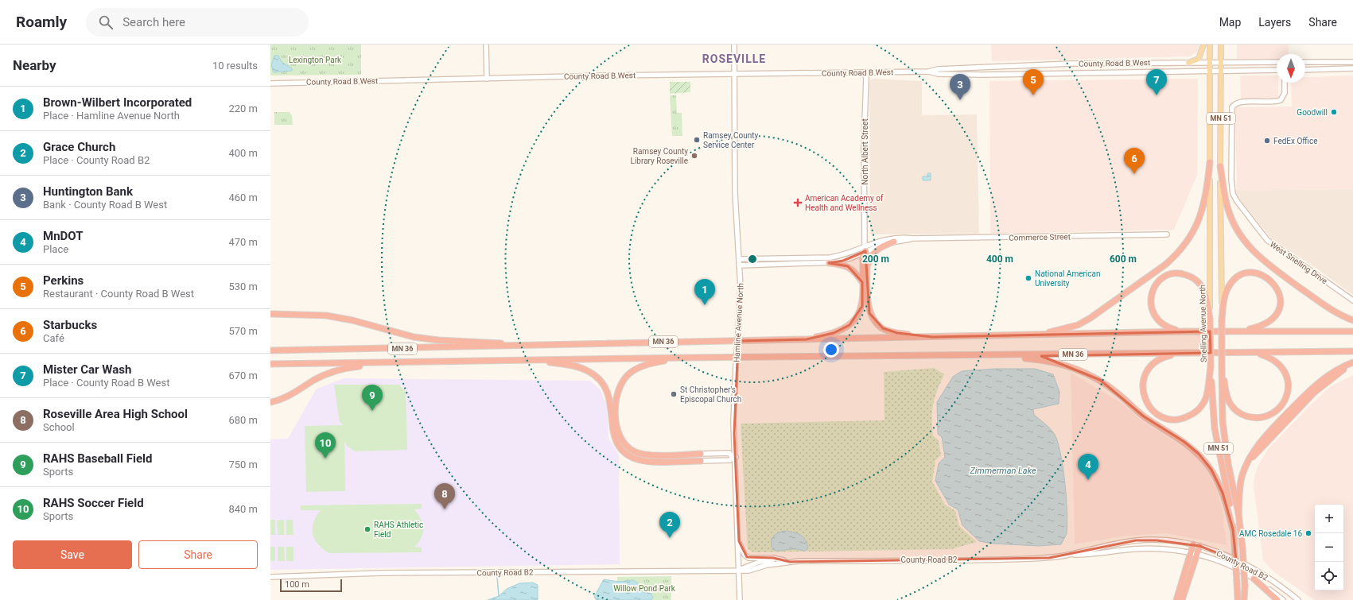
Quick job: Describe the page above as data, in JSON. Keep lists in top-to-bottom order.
{
  "streets": {
    "highway": ["MN 51", "Snelling Avenue North", "MN 36"],
    "street": [
      "County Road B West",
      "North Albert Street",
      "Commerce Street",
      "West Snelling Drive",
      "Hamline Avenue North",
      "County Road B2"
    ]
  },
  "crossings": [
    ["County Road B West", "MN 51"],
    ["County Road B West", "North Albert Street"],
    ["County Road B West", "Hamline Avenue North"],
    ["County Road B West", "Snelling Avenue North"],
    ["North Albert Street", "Commerce Street"],
    ["Commerce Street", "Hamline Avenue North"],
    ["Hamline Avenue North", "County Road B2"]
  ],
  "districts": ["ROSEVILLE"],
  "water": ["Zimmerman Lake"],
  "parks": ["Lexington Park", "Willow Pond Park"],
  "places": {
    "other": [
      "Goodwill",
      "Ramsey County Service Center",
      "FedEx Office",
      "Ramsey County Library Roseville",
      "National American University",
      "St Christopher's Episcopal Church",
      "RAHS Athletic Field",
      "AMC Rosedale 16"
    ],
    "health": ["American Academy of Health and Wellness"]
  },
  "scale_bar": "100 m",
  "north": "bottom",
  "page": {
    "header": "Roamly",
    "search": "Search here",
    "nav": ["Map", "Layers", "Share"],
    "heading": ["Nearby", "10 results"],
    "pins": [
      "5",
      "7",
      "3",
      "6",
      "1",
      "9",
      "10",
      "4",
      "8",
      "2"
    ],
    "list": [
      {
        "mark": "1",
        "name": "Brown-Wilbert Incorporated",
        "note": "Place · Hamline Avenue North",
        "value": "220 m"
      },
      {
        "mark": "2",
        "name": "Grace Church",
        "note": "Place · County Road B2",
        "value": "400 m"
      },
      {
        "mark": "3",
        "name": "Huntington Bank",
        "note": "Bank · County Road B West",
        "value": "460 m"
      },
      {
        "mark": "4",
        "name": "MnDOT",
        "note": "Place",
        "value": "470 m"
      },
      {
        "mark": "5",
        "name": "Perkins",
        "note": "Restaurant · County Road B West",
        "value": "530 m"
      },
      {
        "mark": "6",
        "name": "Starbucks",
        "note": "Café",
        "value": "570 m"
      },
      {
        "mark": "7",
        "name": "Mister Car Wash",
        "note": "Place · County Road B West",
        "value": "670 m"
      },
      {
        "mark": "8",
        "name": "Roseville Area High School",
        "note": "School",
        "value": "680 m"
      },
      {
        "mark": "9",
        "name": "RAHS Baseball Field",
        "note": "Sports",
        "value": "750 m"
      },
      {
        "mark": "10",
        "name": "RAHS Soccer Field",
        "note": "Sports",
        "value": "840 m"
      }
    ],
    "map_buttons": ["+", "−"],
    "buttons": ["Save", "Share"],
    "scale": "100 m"
  },
  "rings": ["200 m", "400 m", "600 m"]
}
